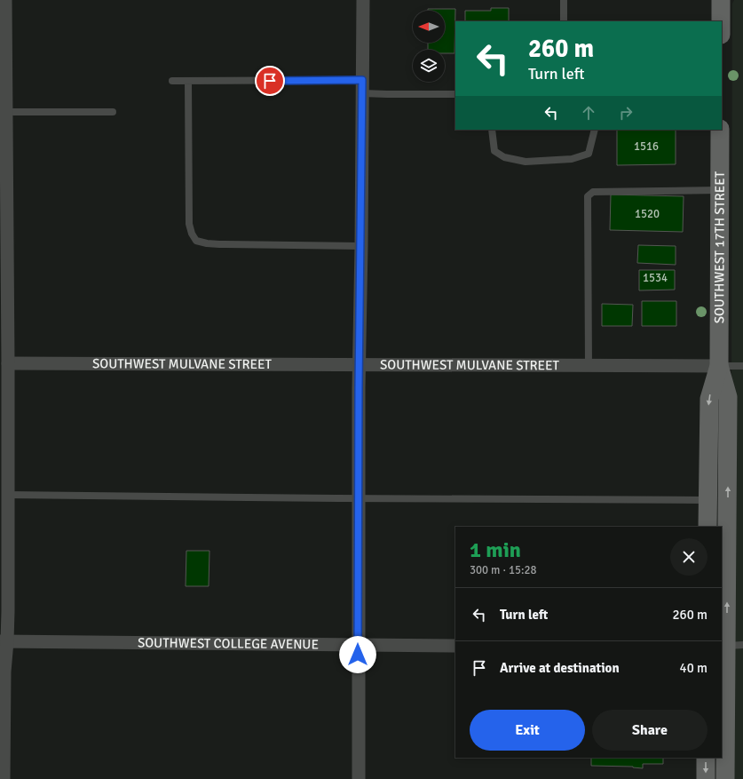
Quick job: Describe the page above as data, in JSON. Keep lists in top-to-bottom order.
{
  "streets": {
    "main road": ["SOUTHWEST 17TH STREET"],
    "street": ["SOUTHWEST MULVANE STREET", "SOUTHWEST COLLEGE AVENUE"]
  },
  "crossings": [
    ["SOUTHWEST 17TH STREET", "SOUTHWEST MULVANE STREET"]
  ],
  "house_numbers": ["1516", "1520", "1534"],
  "north": "left",
  "page": {
    "turn": ["260 m", "Turn left"],
    "heading": ["1 min", "300 m · 15:28"],
    "list": [
      {
        "name": "Turn left",
        "value": "260 m"
      },
      {
        "name": "Arrive at destination",
        "value": "40 m"
      }
    ],
    "buttons": ["Exit", "Share"]
  }
}
